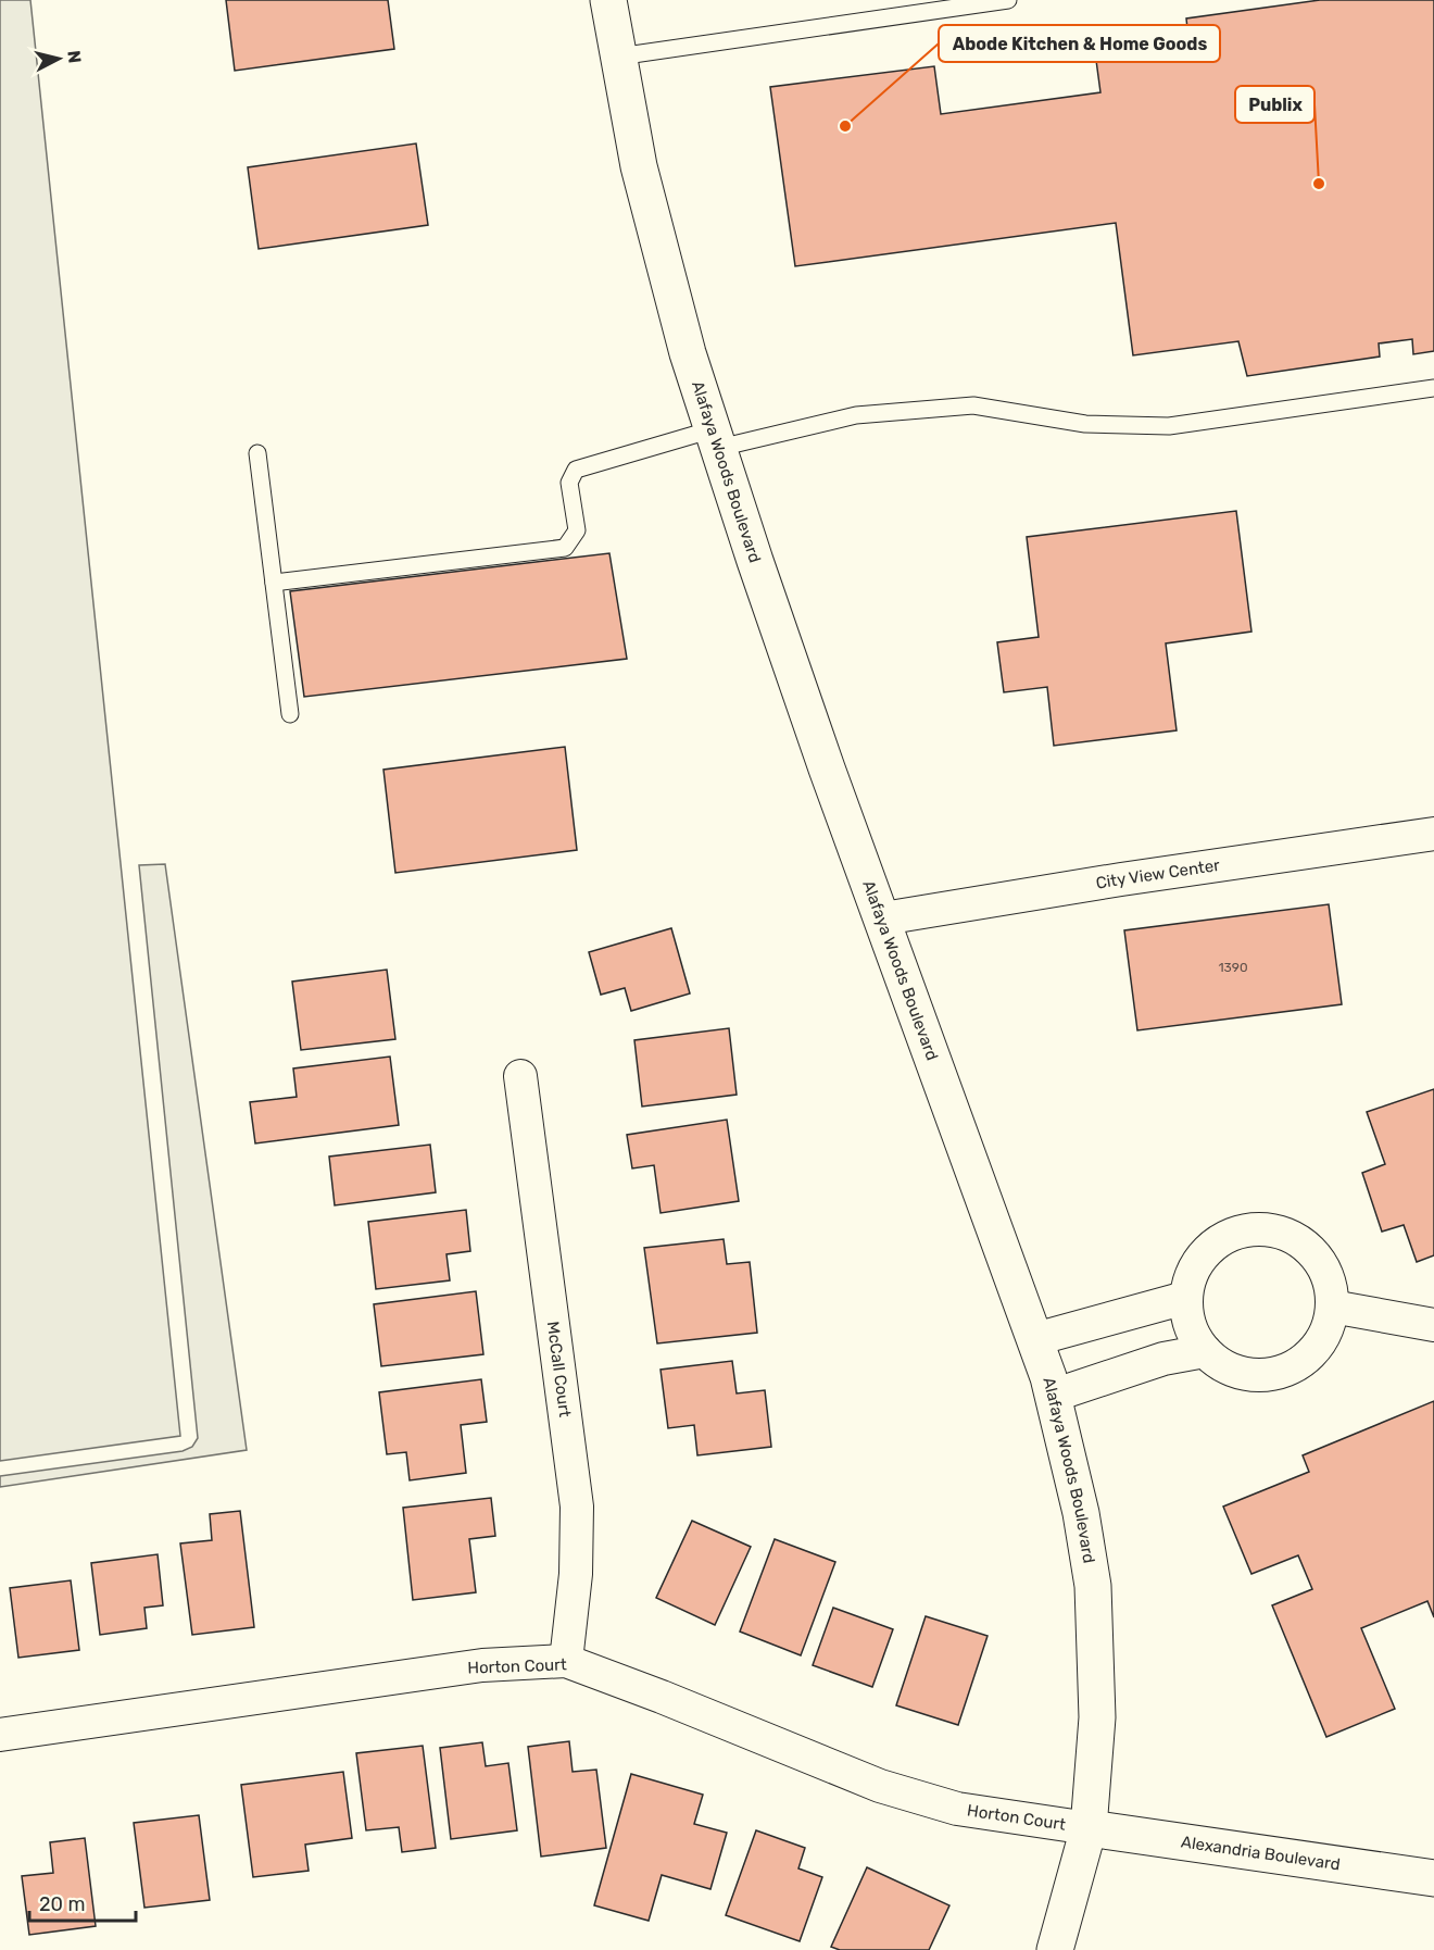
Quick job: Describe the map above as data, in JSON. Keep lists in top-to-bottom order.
{
  "streets": {
    "street": [
      "Alafaya Woods Boulevard",
      "City View Center",
      "McCall Court",
      "Horton Court",
      "Alexandria Boulevard"
    ]
  },
  "crossings": [
    ["Alafaya Woods Boulevard", "City View Center"],
    ["Alafaya Woods Boulevard", "Horton Court"],
    ["Alafaya Woods Boulevard", "Alexandria Boulevard"],
    ["McCall Court", "Horton Court"],
    ["Horton Court", "Alexandria Boulevard"]
  ],
  "places": ["Abode Kitchen & Home Goods", "Publix"],
  "house_numbers": ["1390"],
  "scale_bar": "20 m",
  "north": "right"
}
